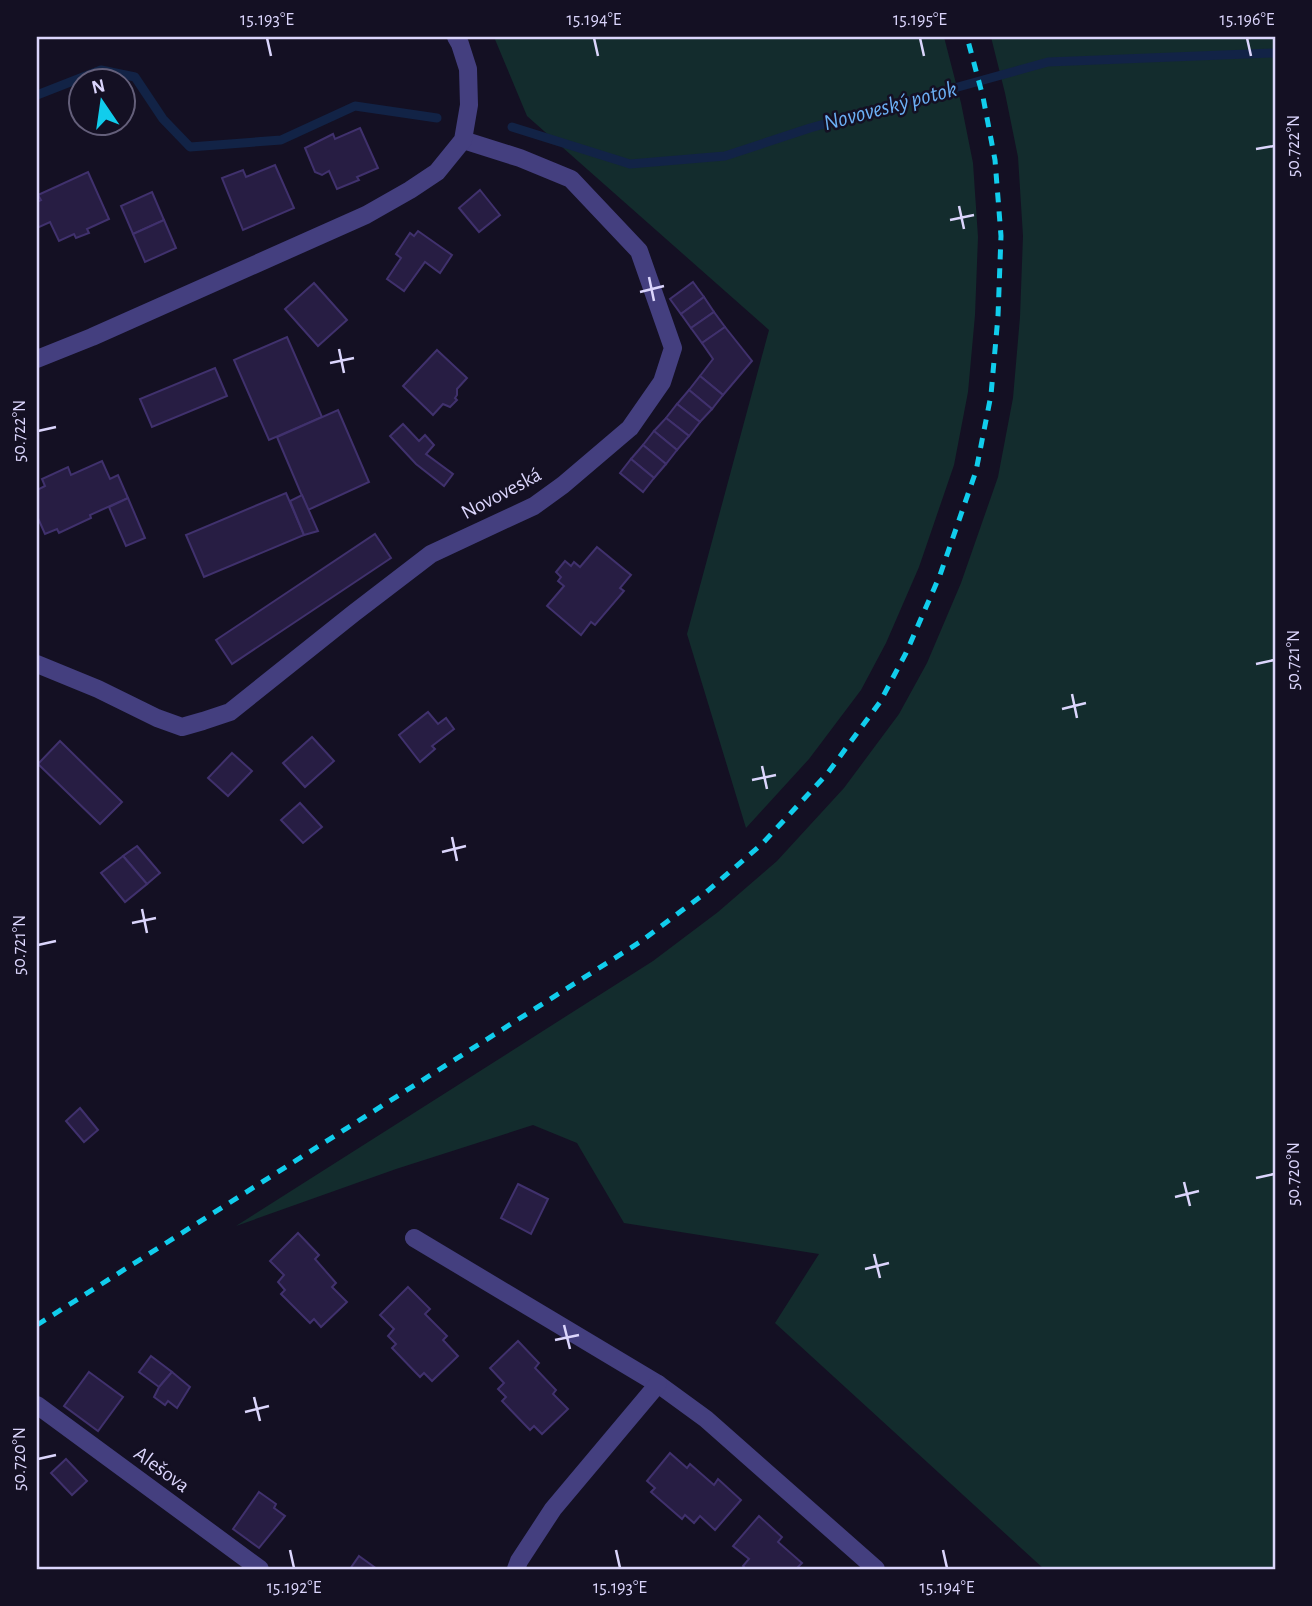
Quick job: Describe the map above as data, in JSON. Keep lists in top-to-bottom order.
{
  "streets": {
    "street": ["Novoveská", "Alešova"]
  },
  "water": ["Novoveský potok"],
  "north": "top",
  "coordinates": [
    "15.193°E",
    "15.194°E",
    "15.195°E",
    "15.196°E",
    "50.722°N",
    "50.721°N",
    "50.720°N",
    "15.192°E"
  ]
}
